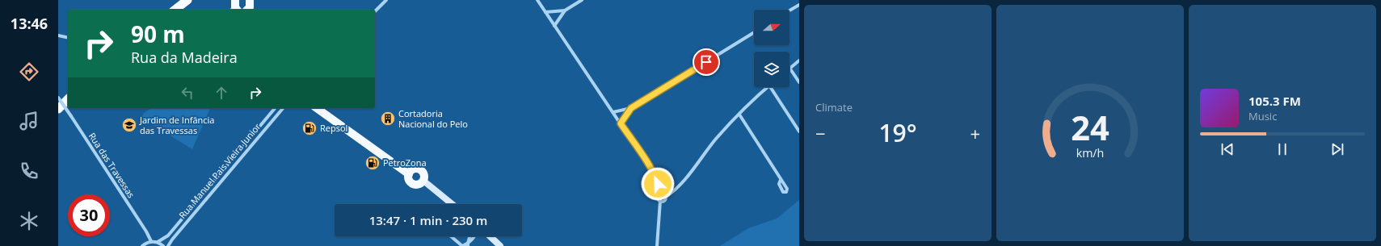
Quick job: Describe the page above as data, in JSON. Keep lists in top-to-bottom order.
{
  "streets": {
    "street": ["Rua das Travessas", "Rua Manuel Pais Vieira Junior"]
  },
  "places": {
    "building": ["Cortadoria Nacional do Pelo"],
    "school or university": ["Jardim de Infância das Travessas"],
    "fuel station": ["Repsol", "PetroZona"]
  },
  "north": "right",
  "page": {
    "tabs": "13:46",
    "tile": "Climate",
    "turn": ["90 m", "Rua da Madeira"],
    "song": ["105.3 FM", "Music"],
    "heat": ["−", "19°", "+"],
    "limit": "30",
    "trip": "13:47 · 1 min · 230 m",
    "gauge": ["24", "km/h"]
  }
}
